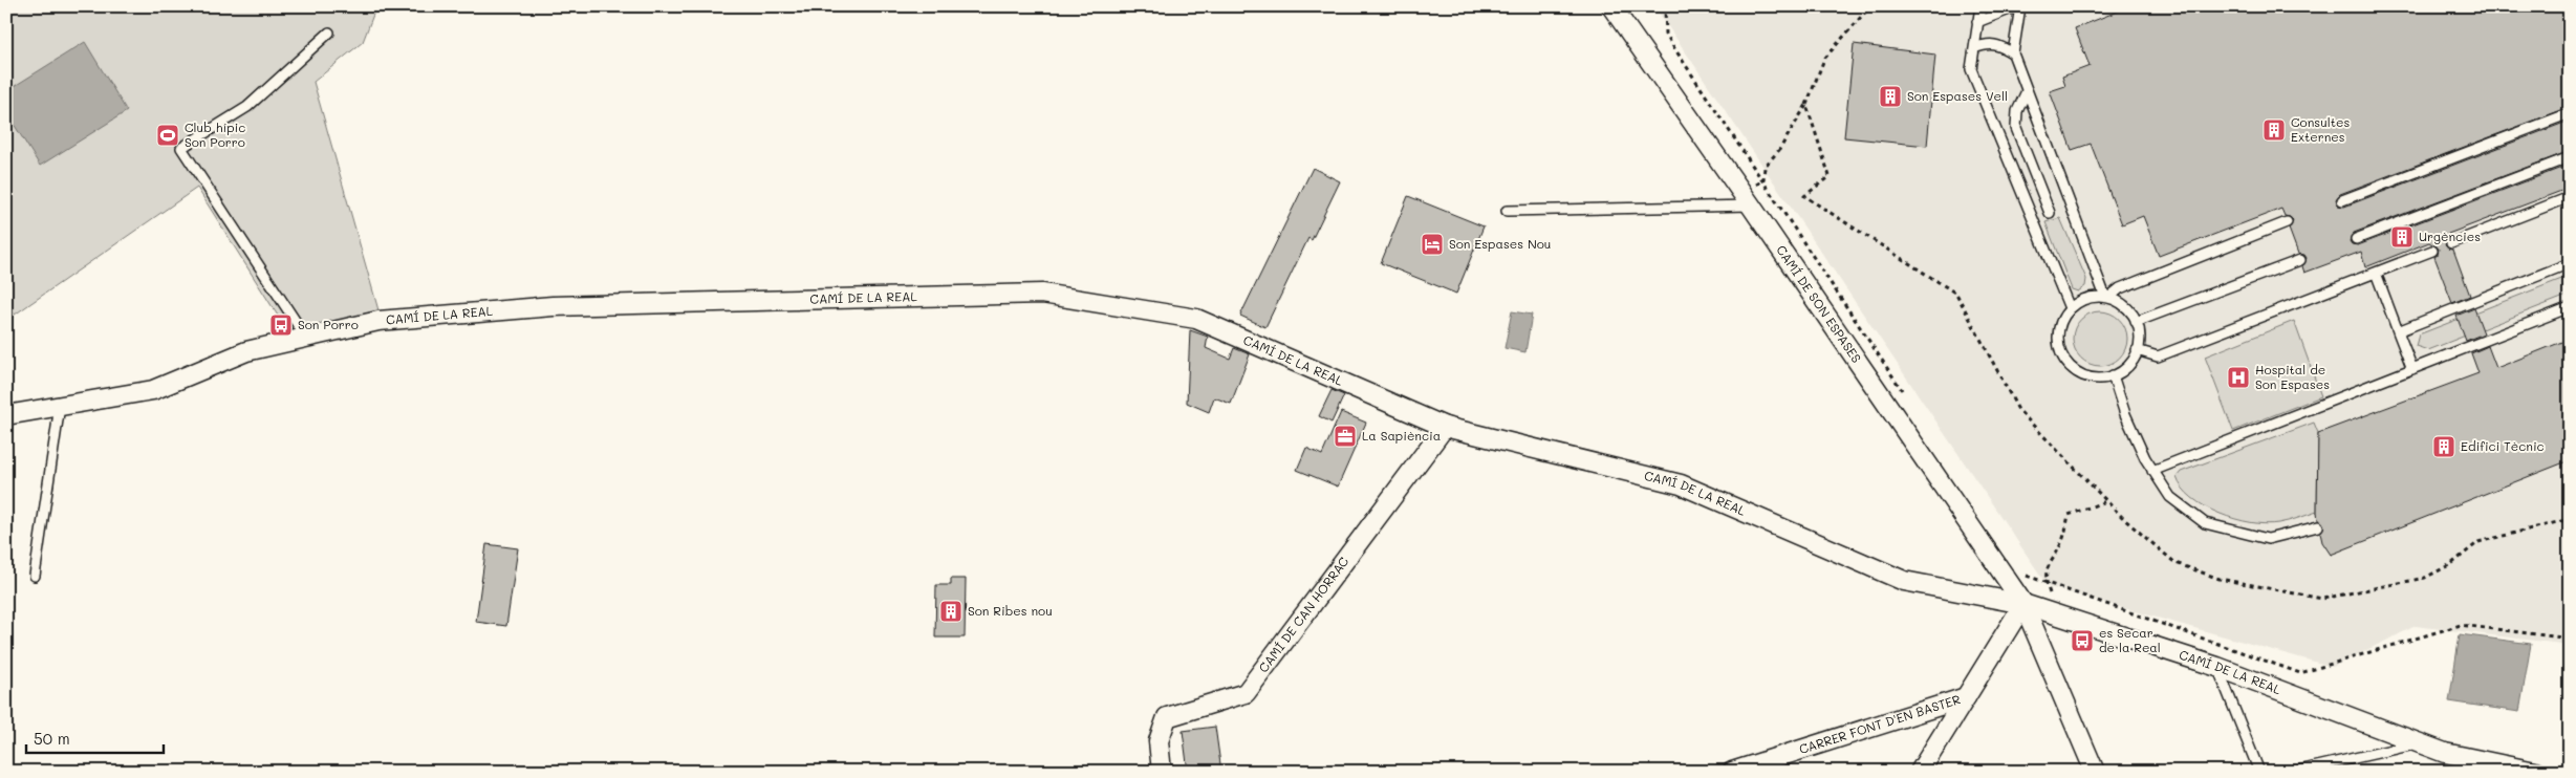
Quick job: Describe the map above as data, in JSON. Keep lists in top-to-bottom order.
{
  "streets": {
    "street": [
      "CAMÍ DE LA REAL",
      "CAMÍ DE SON ESPASES",
      "CAMÍ DE CAN HORRAC",
      "CARRER FONT D'EN BASTER"
    ]
  },
  "crossings": [
    ["CAMÍ DE LA REAL", "CAMÍ DE SON ESPASES"],
    ["CAMÍ DE LA REAL", "CAMÍ DE CAN HORRAC"]
  ],
  "places": {
    "building": [
      "Son Espases Vell",
      "Consultes Externes",
      "Urgències",
      "Edifici Tècnic",
      "Son Ribes nou"
    ],
    "sports": ["Club hípic Son Porro"],
    "hotel": ["Son Espases Nou"],
    "bus stop": ["Son Porro", "es Secar de la Real"],
    "hospital": ["Hospital de Son Espases"],
    "office": ["La Sapiència"]
  },
  "scale_bar": "50 m"
}
